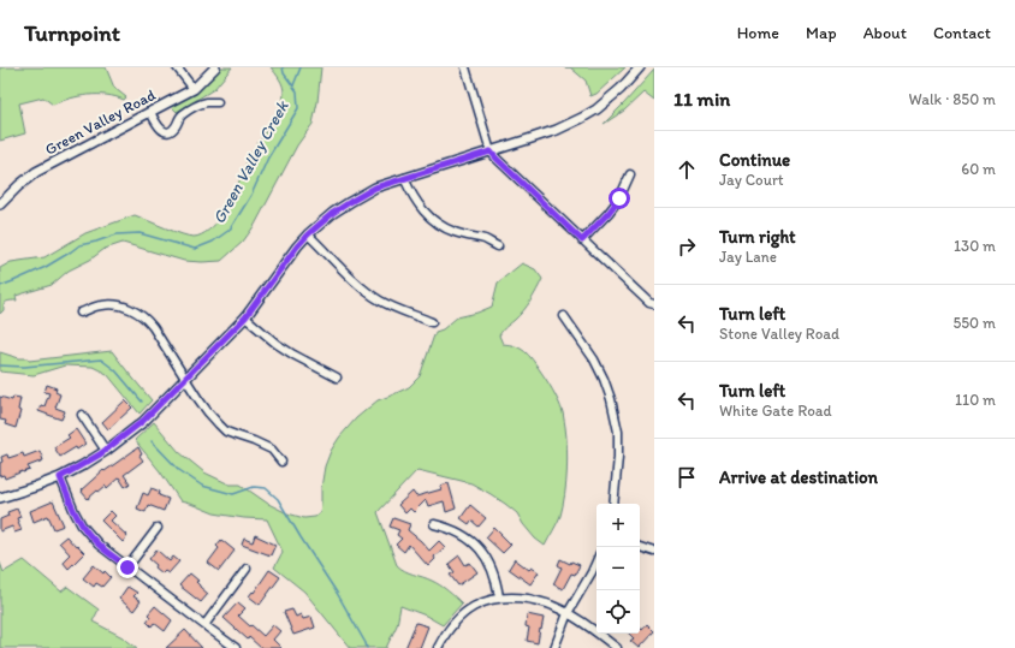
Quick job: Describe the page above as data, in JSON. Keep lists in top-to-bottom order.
{
  "streets": {
    "street": ["Green Valley Road"]
  },
  "water": ["Green Valley Creek"],
  "page": {
    "header": "Turnpoint",
    "nav": [
      "Home",
      "Map",
      "About",
      "Contact"
    ],
    "heading": ["11 min", "Walk · 850 m"],
    "list": [
      ["Continue", "Jay Court", "60 m"],
      ["Turn right", "Jay Lane", "130 m"],
      ["Turn left", "Stone Valley Road", "550 m"],
      ["Turn left", "White Gate Road", "110 m"],
      "Arrive at destination"
    ],
    "map_buttons": ["+", "−"]
  }
}
